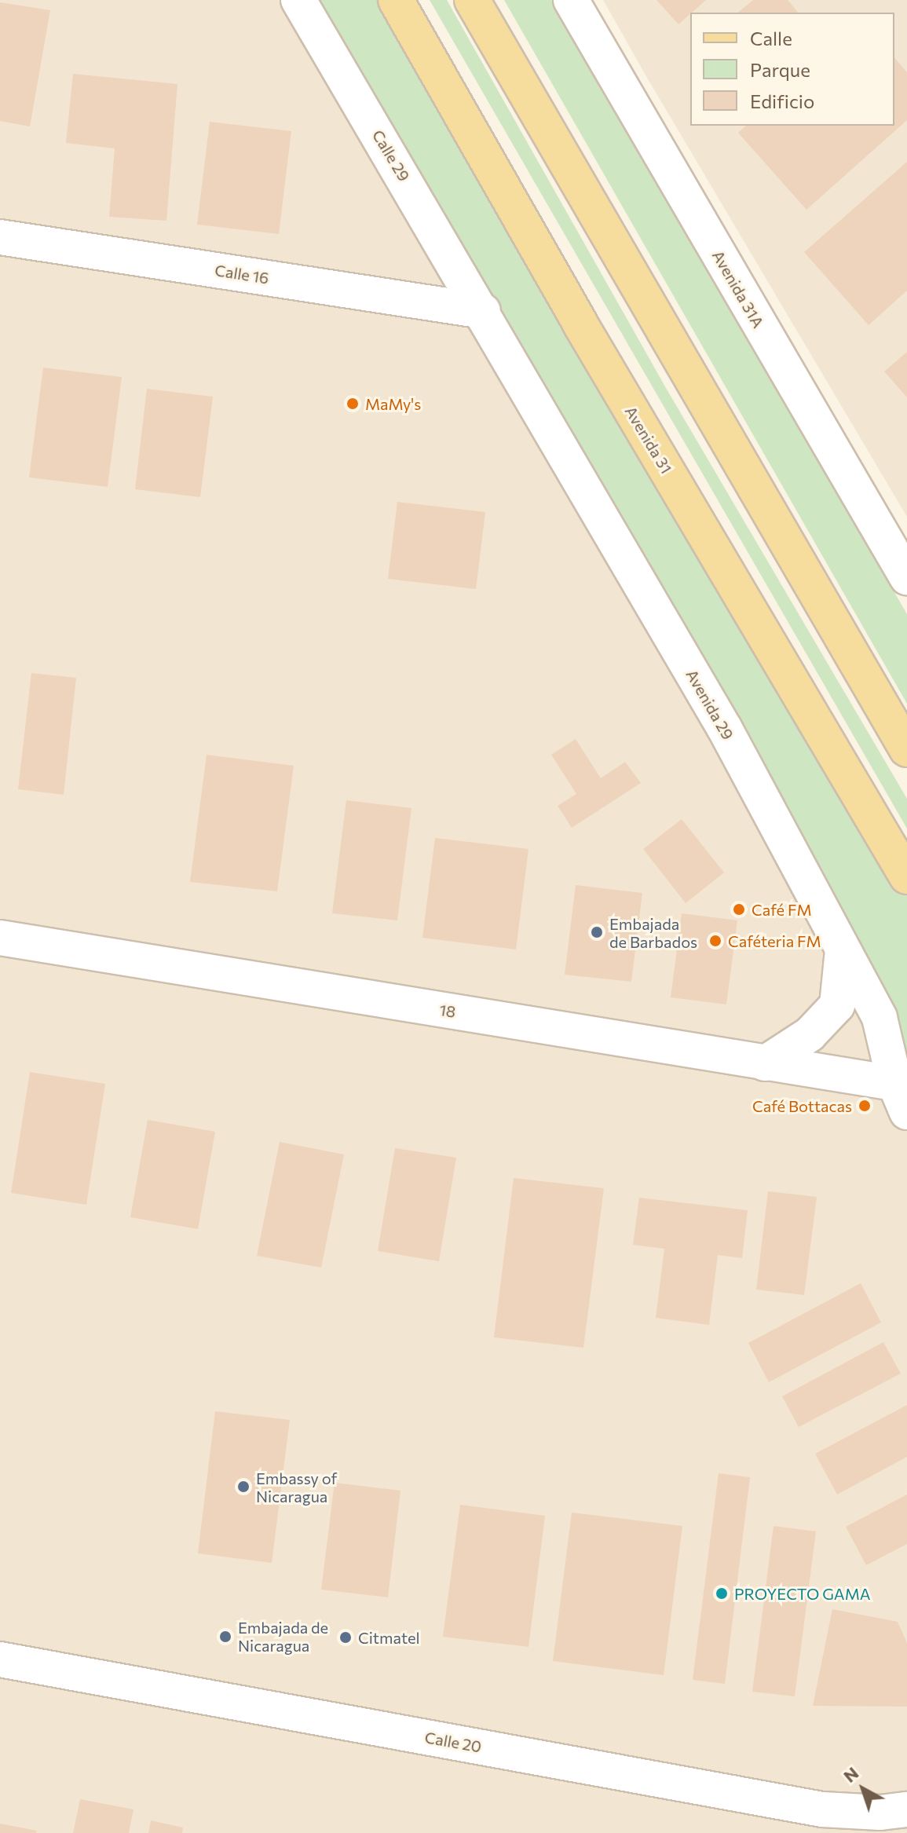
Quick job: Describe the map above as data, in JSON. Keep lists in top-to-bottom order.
{
  "streets": {
    "main road": ["Avenida 31"],
    "street": [
      "Calle 29",
      "Calle 16",
      "Avenida 31A",
      "Avenida 29",
      "18",
      "Calle 20"
    ]
  },
  "crossings": [
    ["Calle 29", "Calle 16"],
    ["Calle 29", "Avenida 29"],
    ["Calle 16", "Avenida 29"],
    ["Avenida 29", "18"]
  ],
  "places": [
    "MaMy's",
    "Café FM",
    "Embajada de Barbados",
    "Caféteria FM",
    "Café Bottacas",
    "Embassy of Nicaragua",
    "PROYECTO GAMA",
    "Embajada de Nicaragua",
    "Citmatel"
  ],
  "legend": ["Calle", "Parque", "Edificio"],
  "north": "top left"
}
